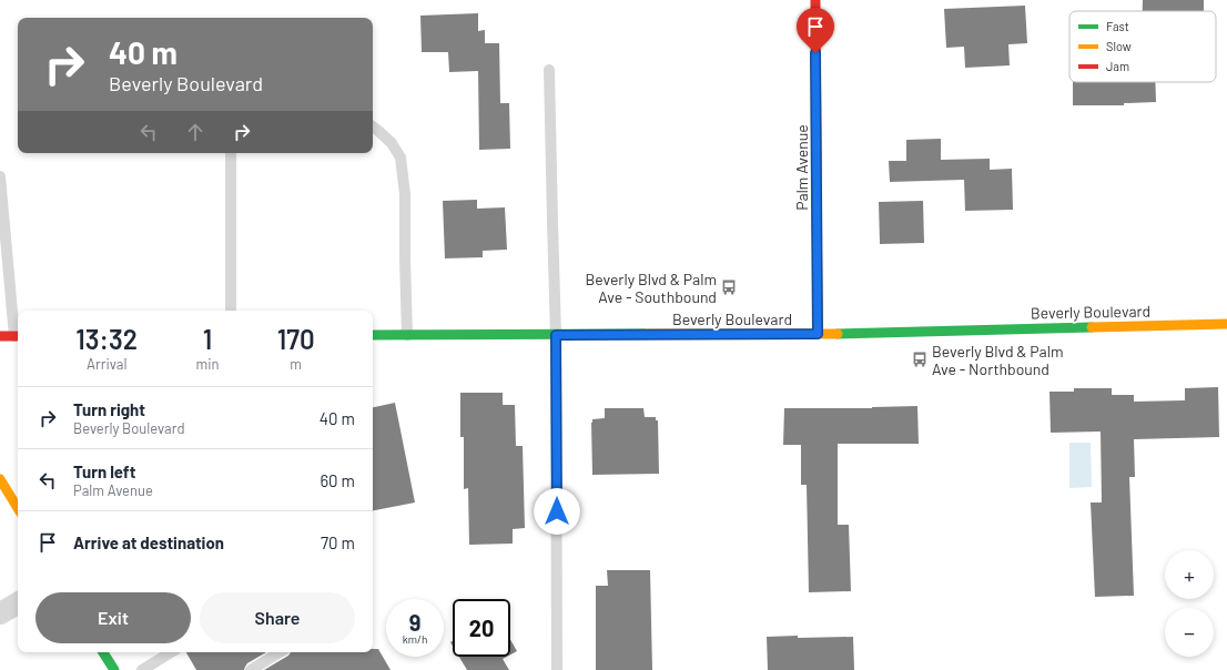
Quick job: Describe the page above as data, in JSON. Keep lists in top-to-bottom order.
{
  "streets": {
    "main road": ["Palm Avenue", "Beverly Boulevard"]
  },
  "crossings": [
    ["Palm Avenue", "Beverly Boulevard"]
  ],
  "places": {
    "bus stop": ["Beverly Blvd & Palm Ave - Southbound", "Beverly Blvd & Palm Ave - Northbound"]
  },
  "legend": ["Fast", "Slow", "Jam"],
  "page": {
    "turn": ["40 m", "Beverly Boulevard"],
    "eta": [
      "13:32",
      "Arrival",
      "1",
      "min",
      "170",
      "m"
    ],
    "list": [
      {
        "name": "Turn right",
        "note": "Beverly Boulevard",
        "value": "40 m"
      },
      {
        "name": "Turn left",
        "note": "Palm Avenue",
        "value": "60 m"
      },
      {
        "name": "Arrive at destination",
        "value": "70 m"
      }
    ],
    "map_buttons": ["+", "−"],
    "buttons": ["Exit", "Share"],
    "speed": "9 km/h",
    "limit": "20"
  }
}
